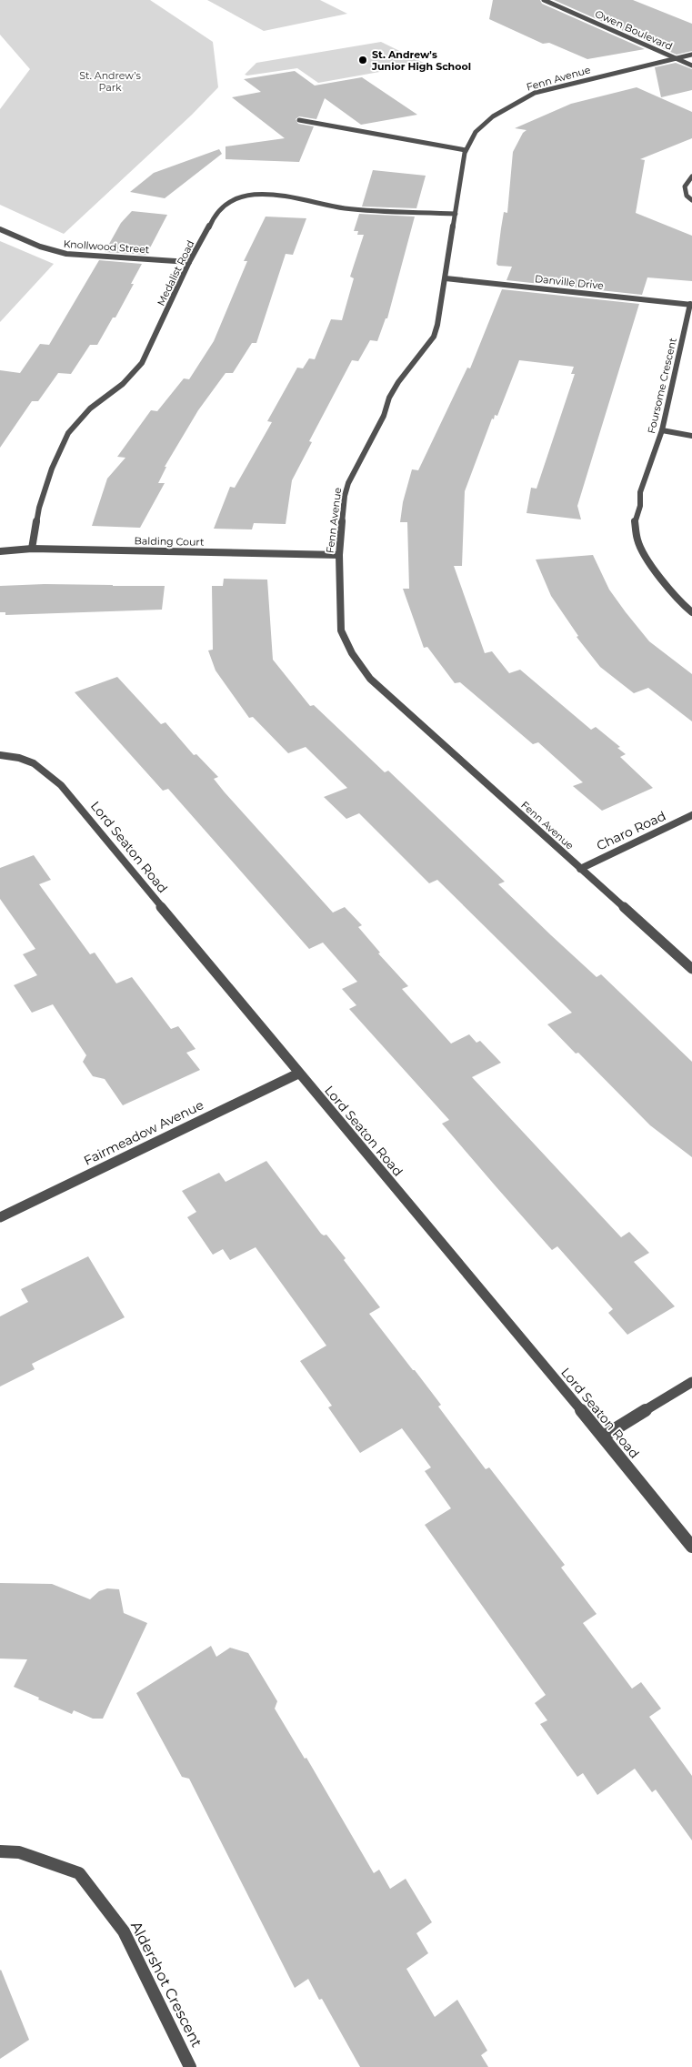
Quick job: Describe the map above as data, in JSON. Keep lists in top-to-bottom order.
{
  "streets": {
    "street": [
      "Owen Boulevard",
      "Fenn Avenue",
      "Knollwood Street",
      "Medalist Road",
      "Danville Drive",
      "Foursome Crescent",
      "Balding Court",
      "Charo Road",
      "Lord Seaton Road",
      "Fairmeadow Avenue",
      "Aldershot Crescent"
    ]
  },
  "crossings": [
    ["Owen Boulevard", "Fenn Avenue"],
    ["Fenn Avenue", "Medalist Road"],
    ["Fenn Avenue", "Danville Drive"],
    ["Fenn Avenue", "Balding Court"],
    ["Fenn Avenue", "Charo Road"],
    ["Knollwood Street", "Medalist Road"],
    ["Medalist Road", "Balding Court"],
    ["Danville Drive", "Foursome Crescent"],
    ["Lord Seaton Road", "Fairmeadow Avenue"]
  ],
  "parks": ["St. Andrew’s Park"],
  "places": ["St. Andrew's Junior High School"]
}
